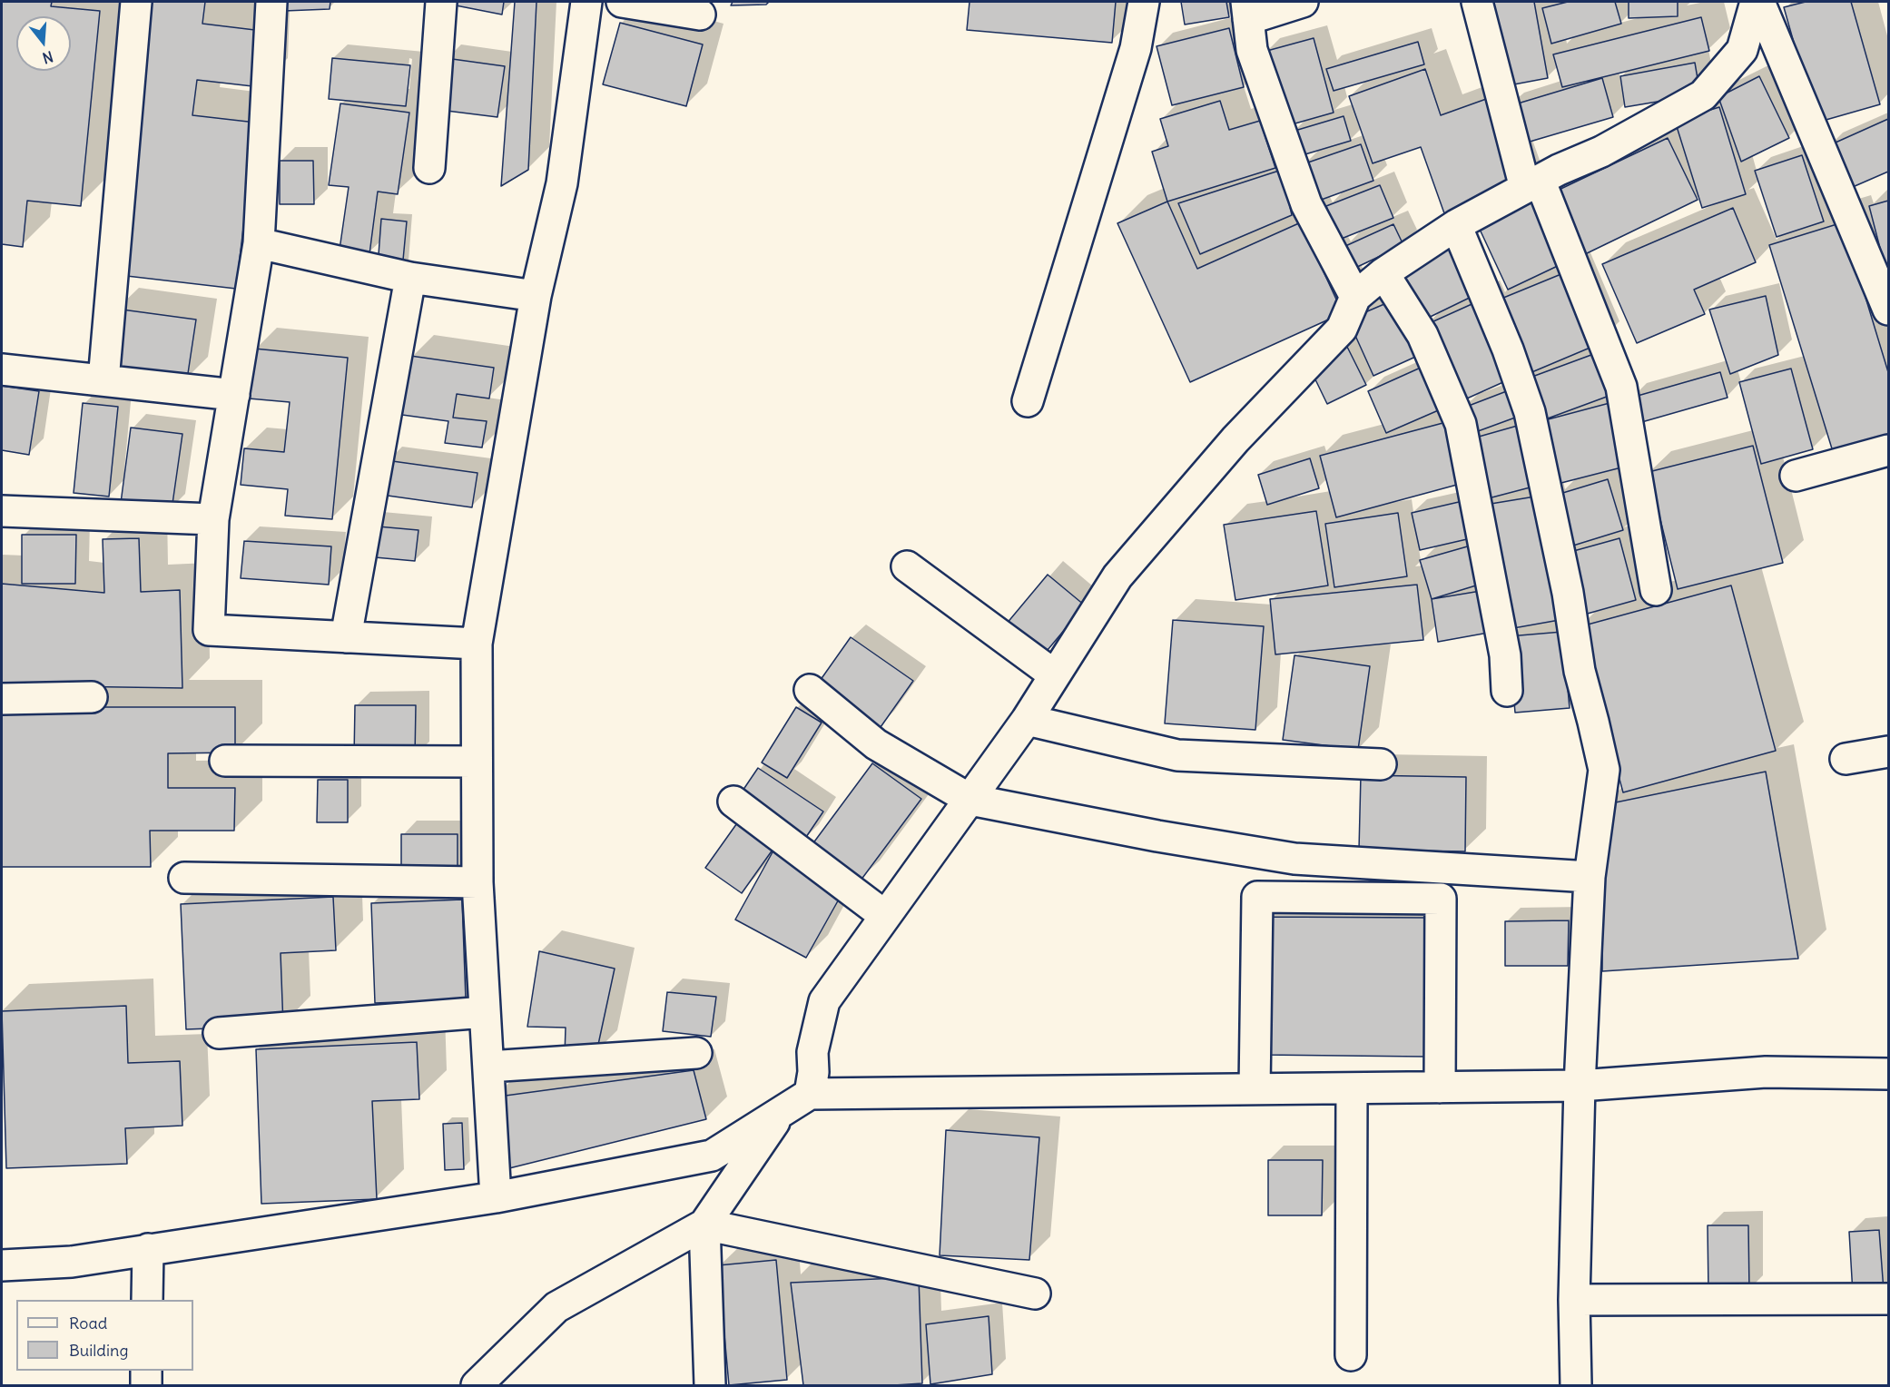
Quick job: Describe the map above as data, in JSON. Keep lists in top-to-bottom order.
{
  "legend": ["Road", "Building"],
  "north": "bottom"
}
